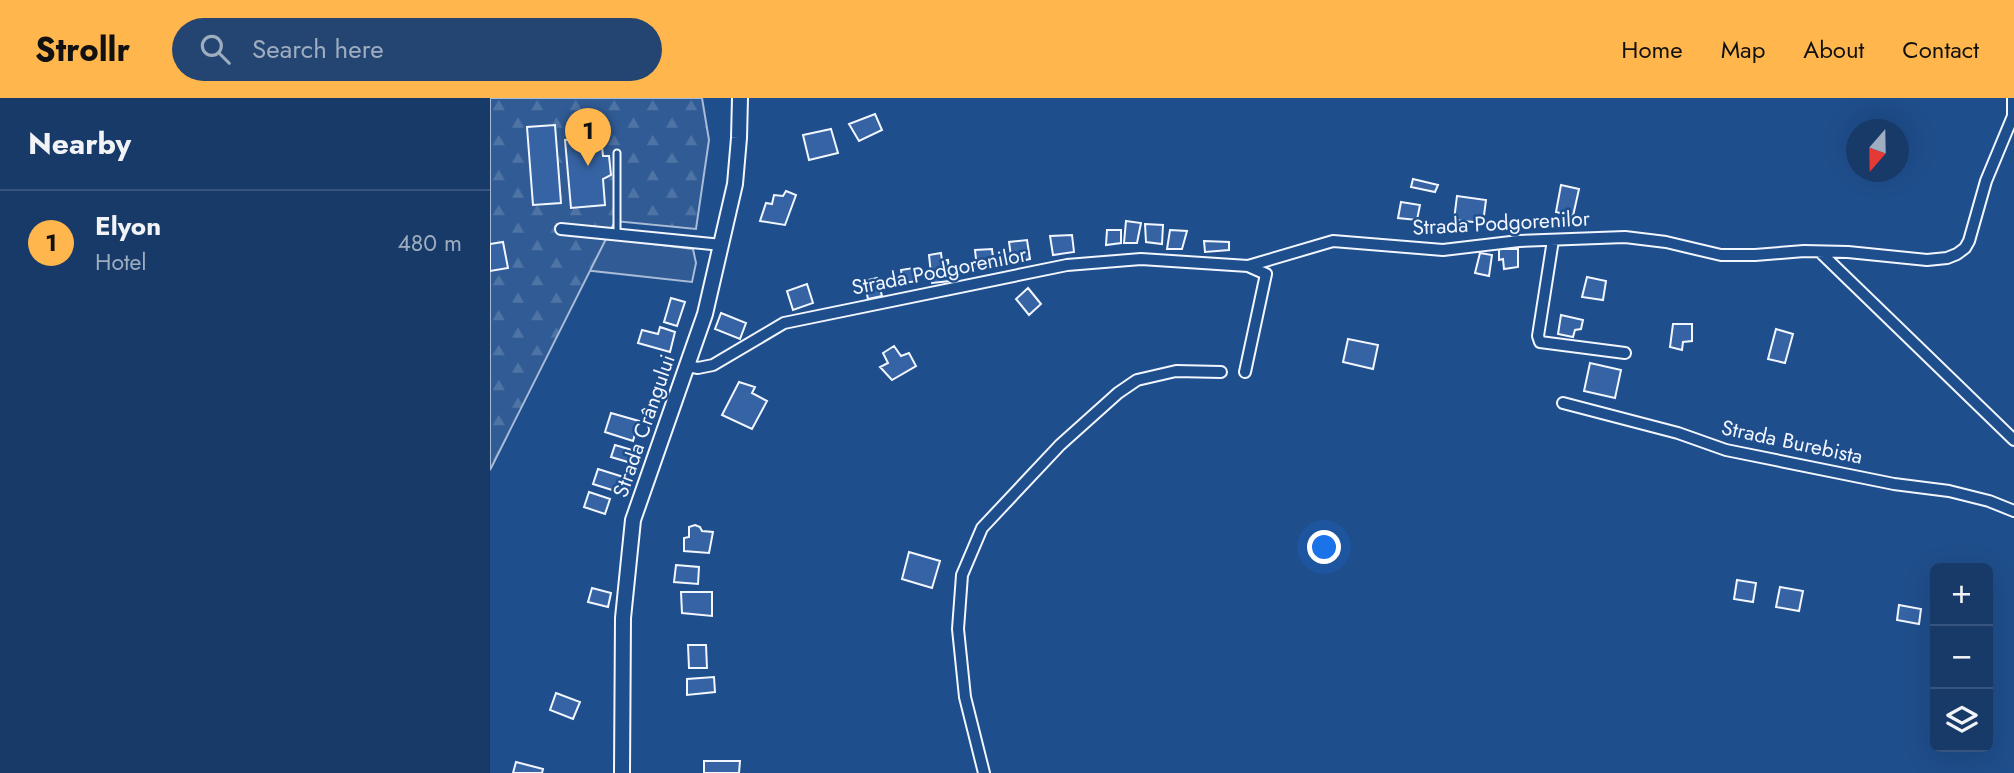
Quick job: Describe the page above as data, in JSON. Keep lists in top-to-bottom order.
{
  "streets": {
    "main road": ["Strada Crângului"],
    "street": ["Strada Podgorenilor", "Strada Burebista"]
  },
  "crossings": [
    ["Strada Podgorenilor", "Strada Crângului"]
  ],
  "north": "bottom",
  "page": {
    "header": "Strollr",
    "search": "Search here",
    "nav": [
      "Home",
      "Map",
      "About",
      "Contact"
    ],
    "heading": "Nearby",
    "pins": "1",
    "list": [
      {
        "mark": "1",
        "name": "Elyon",
        "note": "Hotel",
        "value": "480 m"
      }
    ],
    "map_buttons": ["+", "−"]
  }
}
